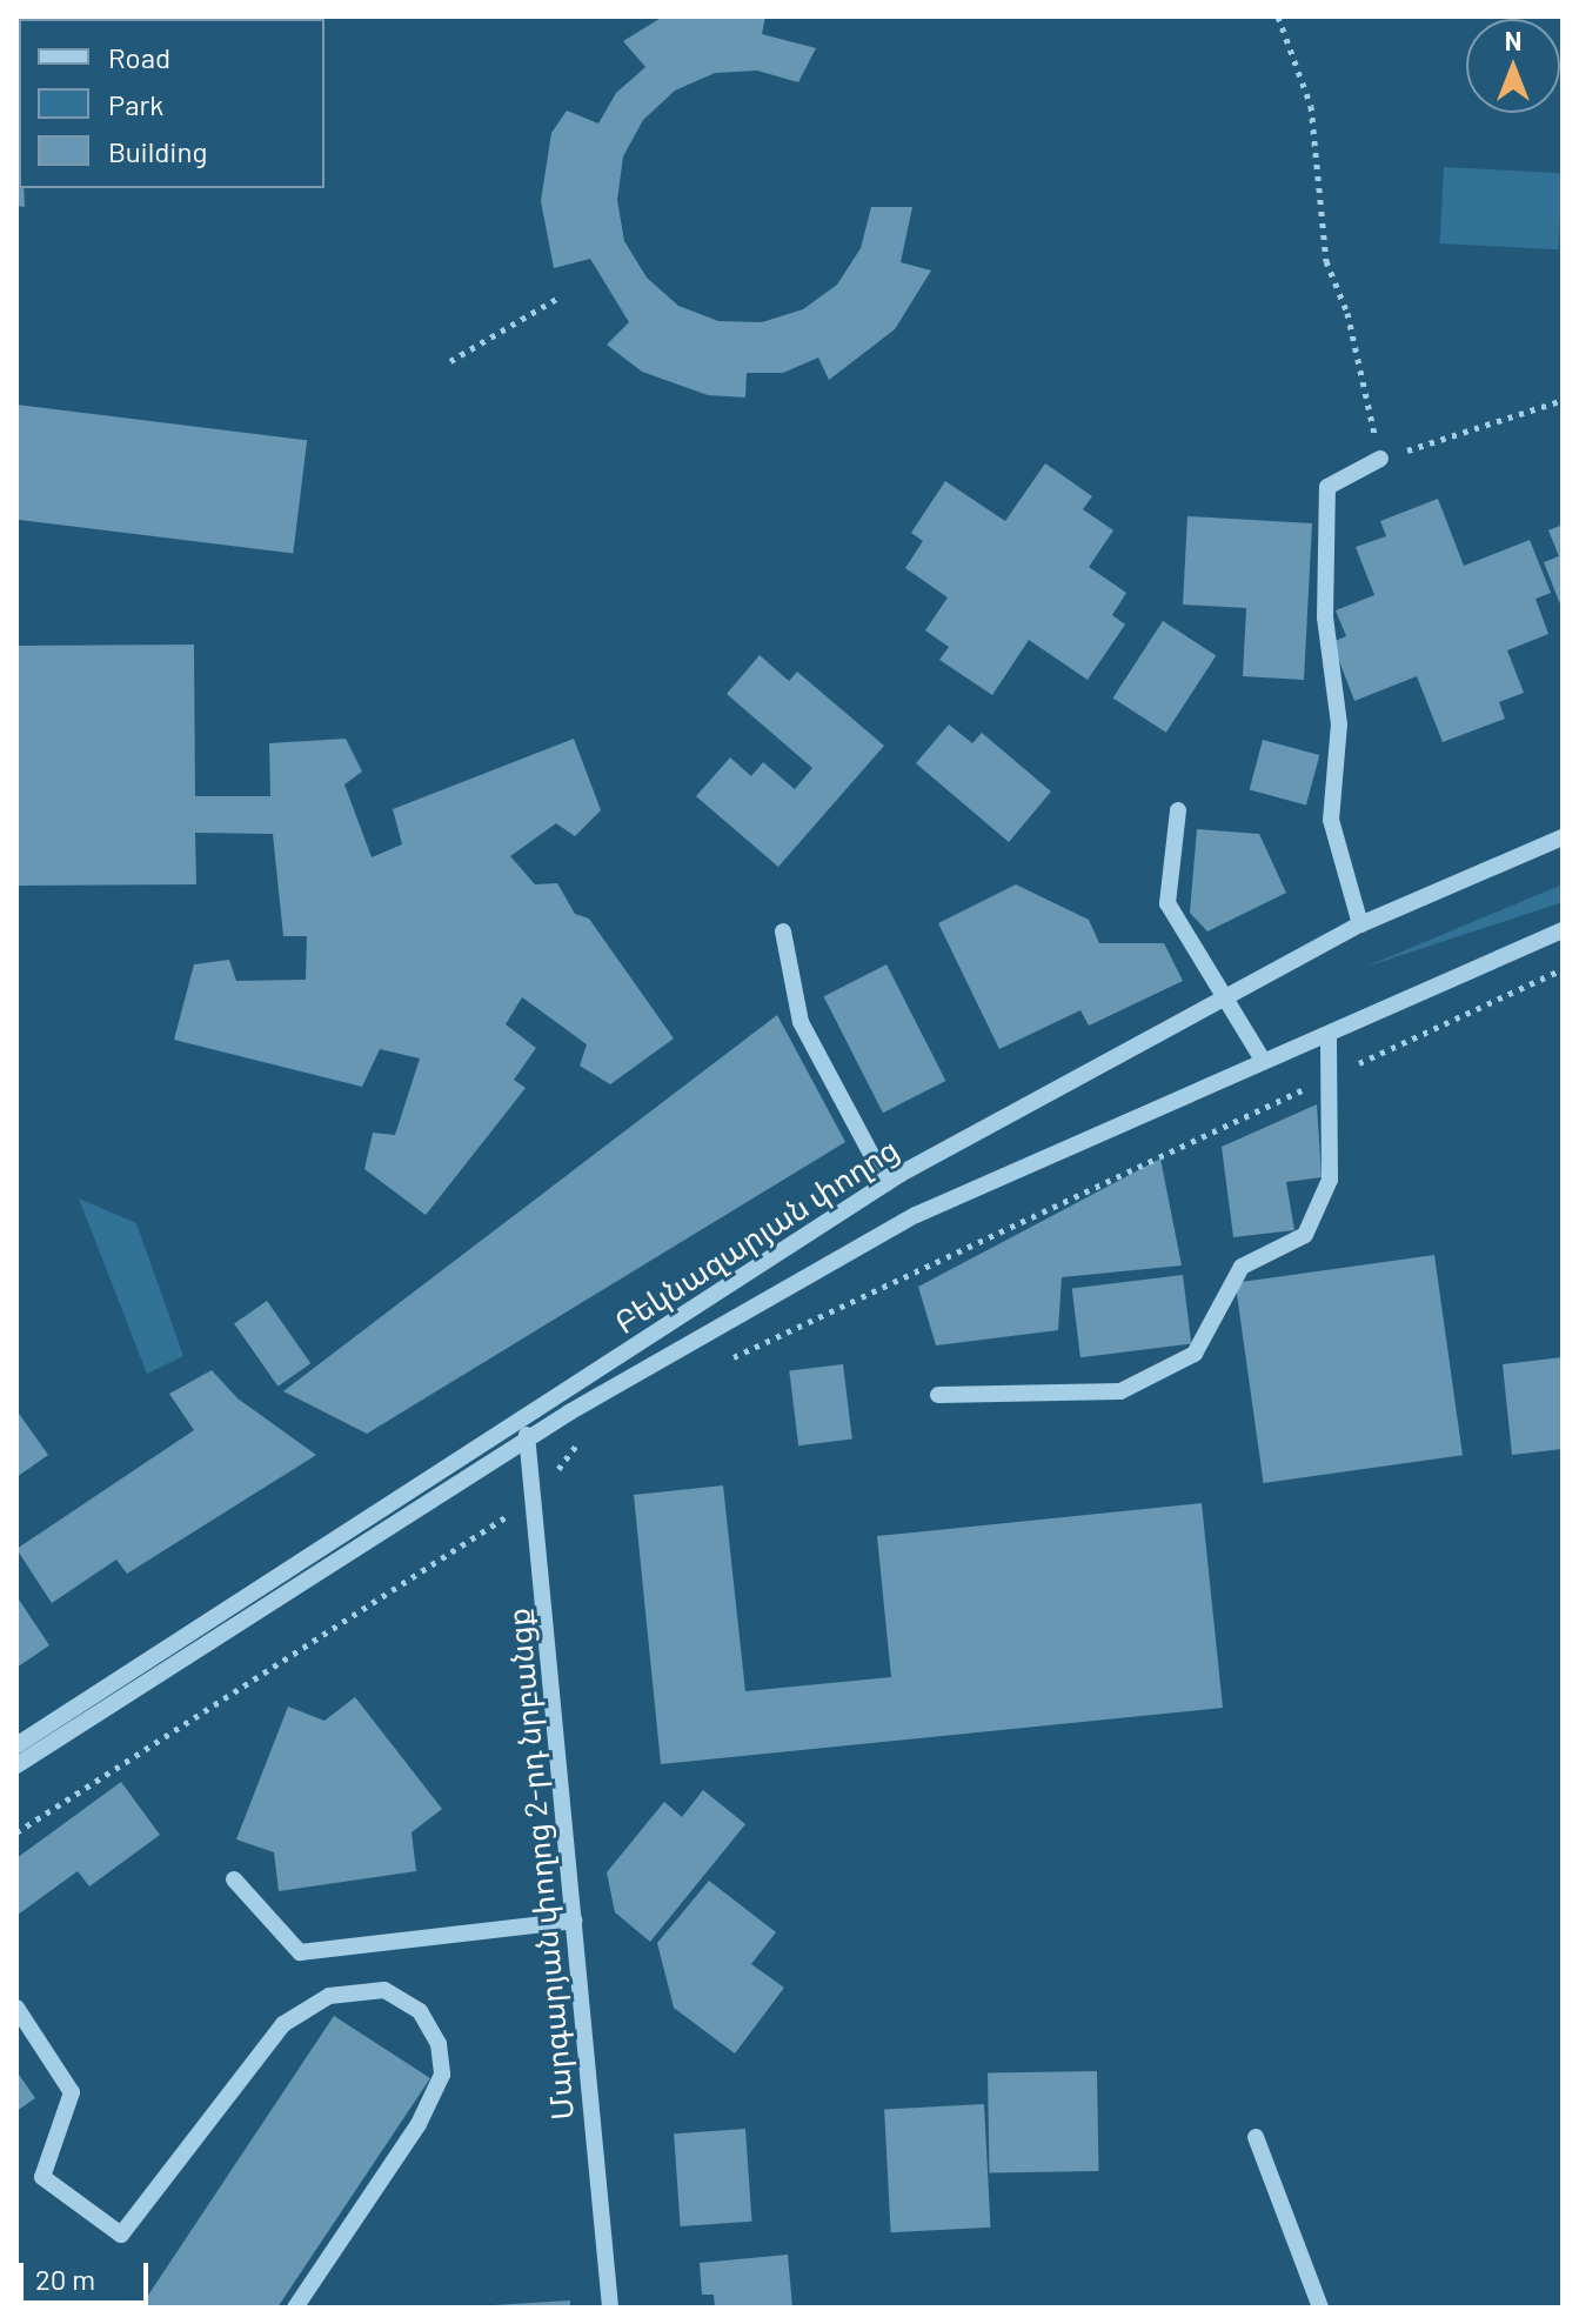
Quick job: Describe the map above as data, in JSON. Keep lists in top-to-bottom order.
{
  "streets": {
    "street": ["Բեկնազարյան փողոց", "Մարգարյան փողոց 2-րդ նրբանցք"]
  },
  "crossings": [
    ["Բեկնազարյան փողոց", "Մարգարյան փողոց 2-րդ նրբանցք"]
  ],
  "legend": ["Road", "Park", "Building"],
  "scale_bar": "20 m",
  "north": "top"
}
